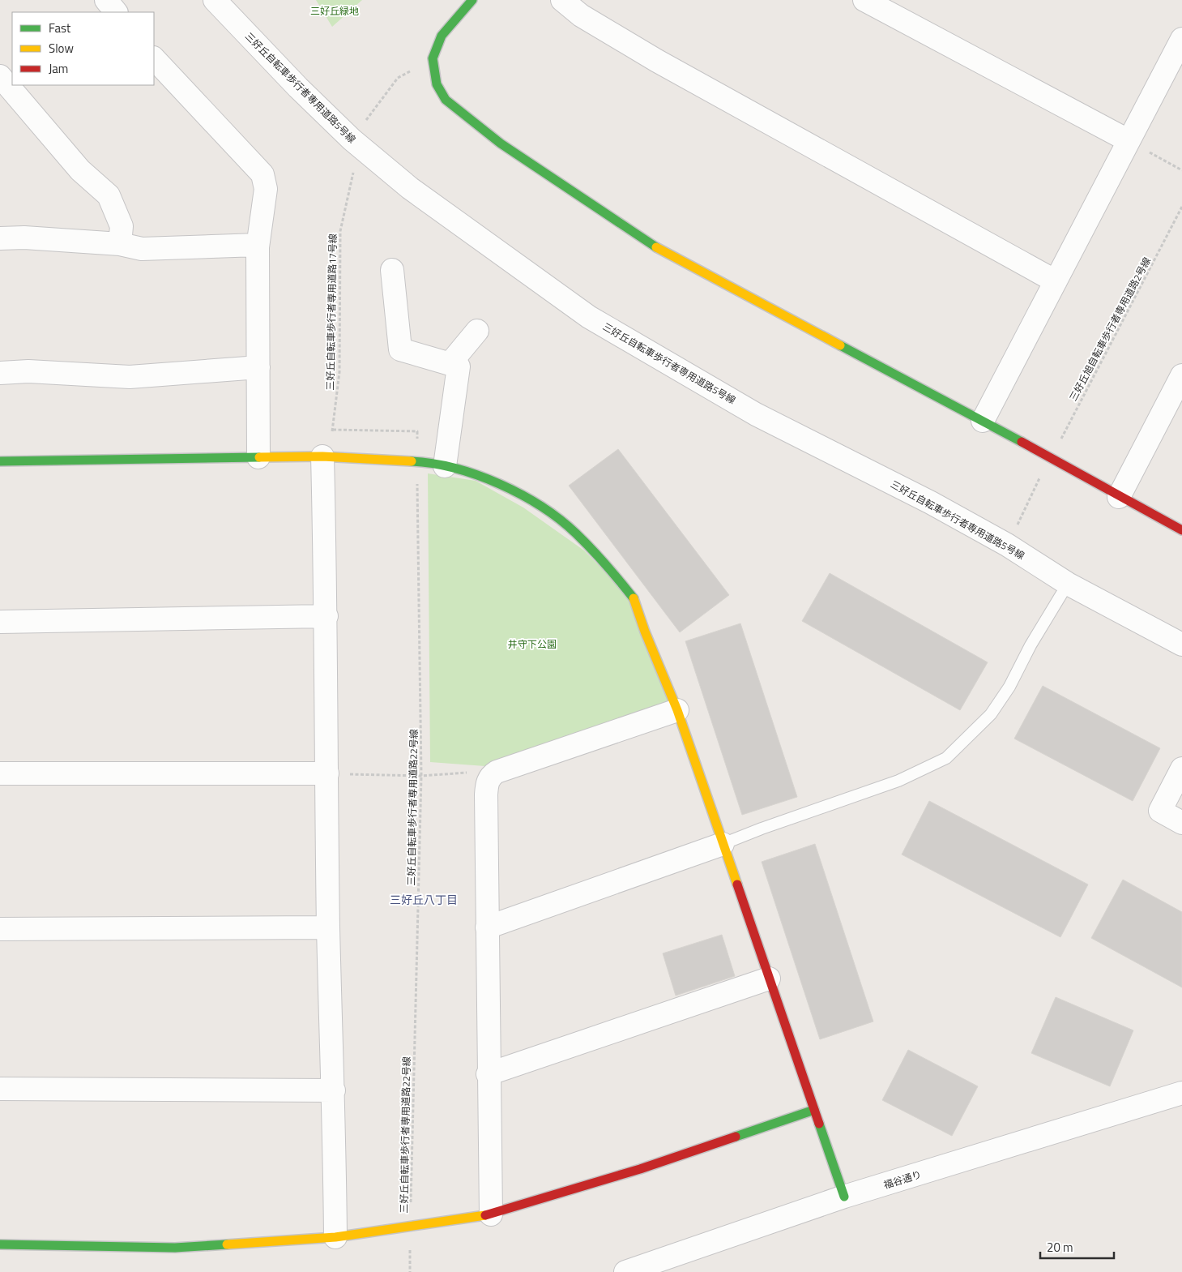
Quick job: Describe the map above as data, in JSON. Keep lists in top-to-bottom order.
{
  "streets": {
    "street": ["三好丘自転車歩行者専用道路5号線", "福谷通り"],
    "path": ["三好丘自転車歩行者専用道路17号線", "三好丘旭自転車歩行者専用道路2号線", "三好丘自転車歩行者専用道路22号線"]
  },
  "crossings": [
    ["三好丘自転車歩行者専用道路5号線", "三好丘自転車歩行者専用道路17号線"],
    ["三好丘自転車歩行者専用道路5号線", "三好丘旭自転車歩行者専用道路2号線"]
  ],
  "districts": ["三好丘八丁目"],
  "parks": ["三好丘緑地", "井守下公園"],
  "legend": ["Fast", "Slow", "Jam"],
  "scale_bar": "20 m"
}
